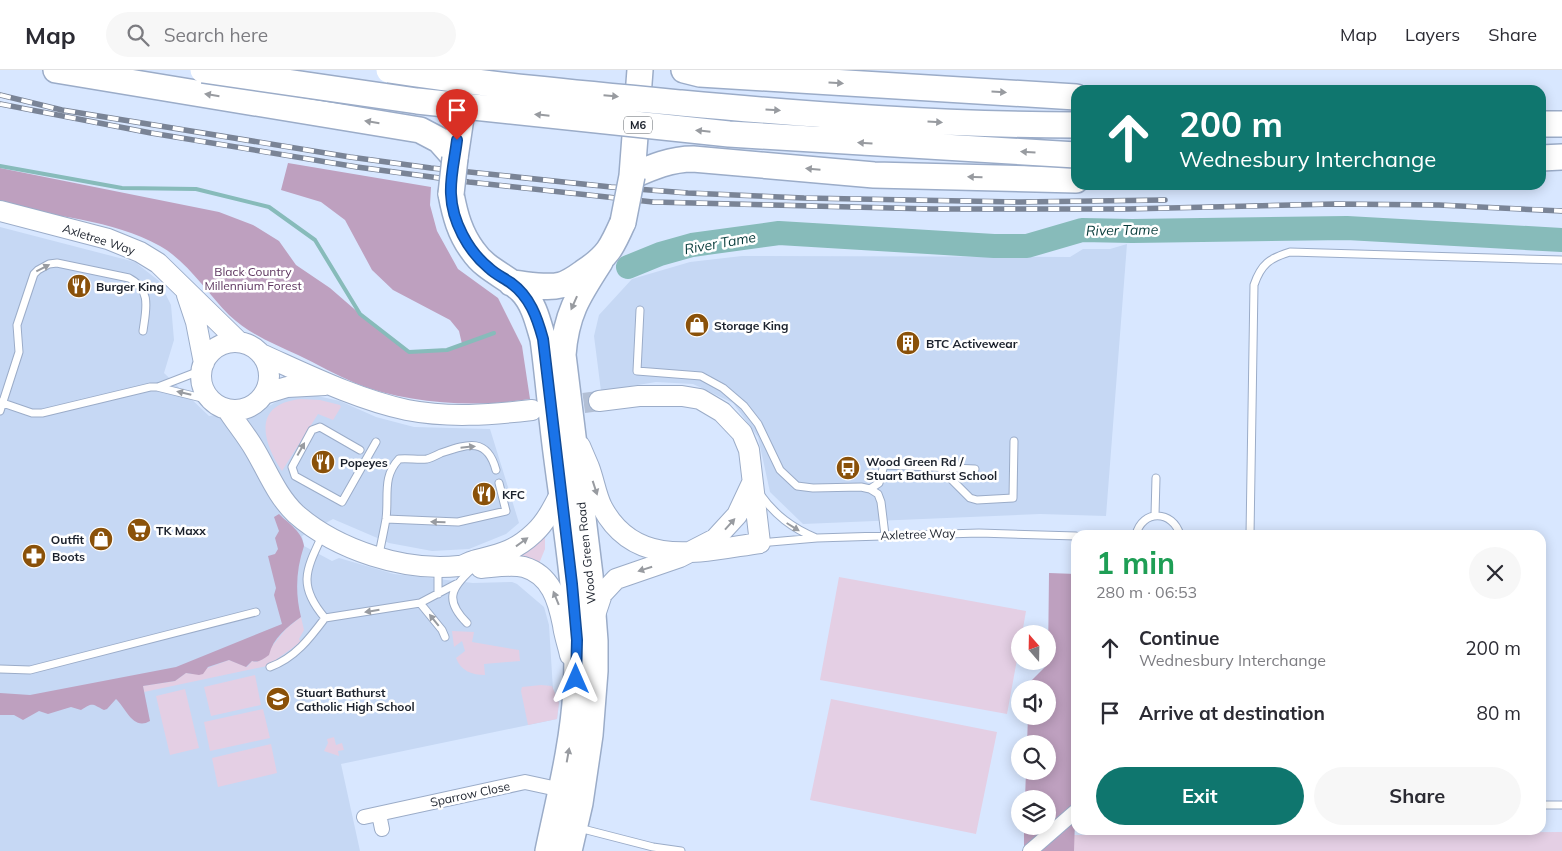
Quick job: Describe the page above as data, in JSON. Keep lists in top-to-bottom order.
{
  "streets": {
    "highway": ["M6", "Wood Green Road"],
    "street": ["Axletree Way", "Sparrow Close"]
  },
  "crossings": [
    ["Axletree Way", "Wood Green Road"],
    ["Wood Green Road", "Sparrow Close"]
  ],
  "water": ["River Tame"],
  "parks": ["Black Country Millennium Forest"],
  "places": {
    "restaurant": ["Burger King", "Popeyes", "KFC"],
    "shop": ["Storage King", "Outfit"],
    "building": ["BTC Activewear"],
    "bus stop": ["Wood Green Rd / Stuart Bathurst School"],
    "supermarket": ["TK Maxx"],
    "pharmacy": ["Boots"],
    "school or university": ["Stuart Bathurst Catholic High School"]
  },
  "north": "top",
  "page": {
    "header": "Map",
    "search": "Search here",
    "nav": ["Map", "Layers", "Share"],
    "turn": ["200 m", "Wednesbury Interchange"],
    "heading": ["1 min", "280 m · 06:53"],
    "list": [
      {
        "name": "Continue",
        "note": "Wednesbury Interchange",
        "value": "200 m"
      },
      {
        "name": "Arrive at destination",
        "value": "80 m"
      }
    ],
    "buttons": ["Exit", "Share"]
  }
}
